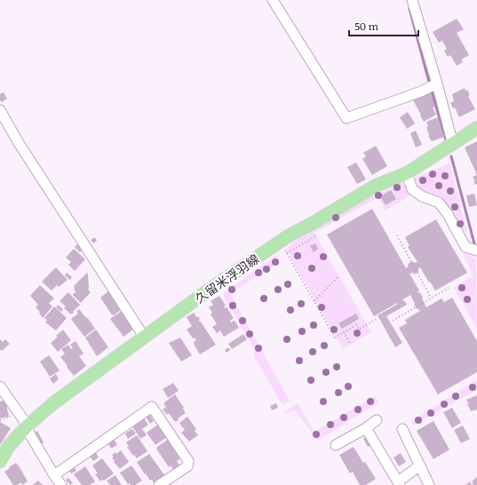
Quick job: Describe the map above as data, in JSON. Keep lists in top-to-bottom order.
{
  "streets": {
    "main road": ["久留米浮羽線"]
  },
  "scale_bar": "50 m"
}
